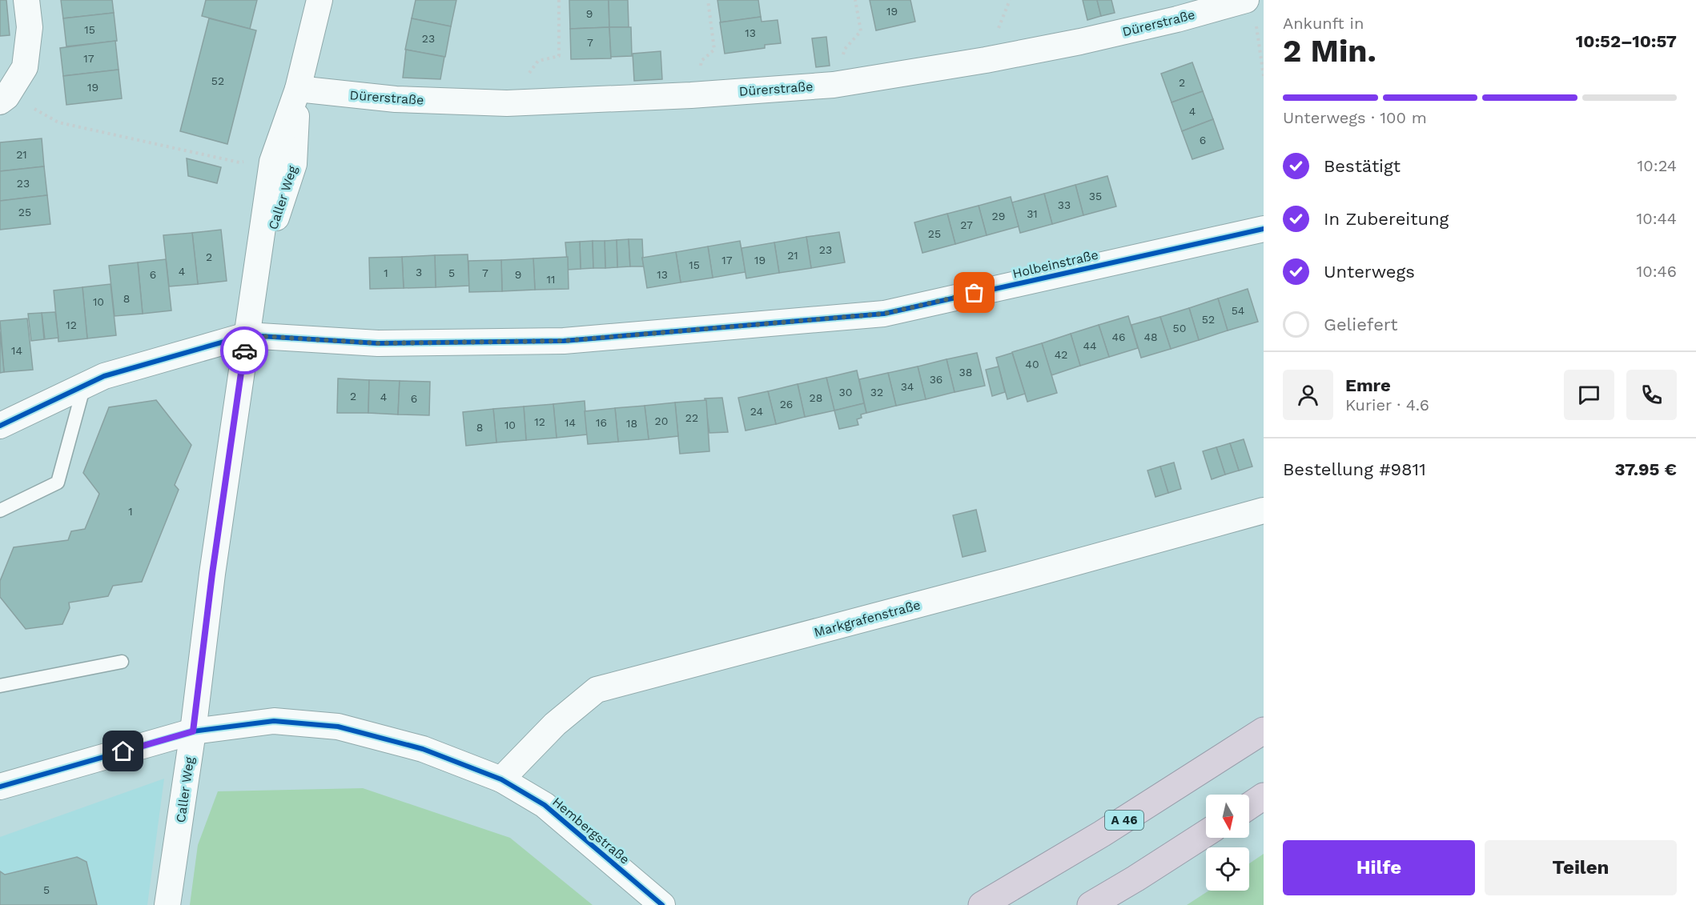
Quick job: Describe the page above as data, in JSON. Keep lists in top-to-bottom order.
{
  "streets": {
    "highway": ["A 46"],
    "street": [
      "Dürerstraße",
      "Caller Weg",
      "Holbeinstraße",
      "Markgrafenstraße",
      "Hembergstraße"
    ]
  },
  "crossings": [
    ["Dürerstraße", "Caller Weg"],
    ["Caller Weg", "Holbeinstraße"],
    ["Caller Weg", "Hembergstraße"],
    ["Markgrafenstraße", "Hembergstraße"]
  ],
  "house_numbers": [
    "19",
    "9",
    "15",
    "13",
    "23",
    "7",
    "17",
    "52",
    "2",
    "19",
    "4",
    "6",
    "21",
    "23",
    "35",
    "33",
    "25",
    "31",
    "29",
    "27",
    "25",
    "23",
    "21",
    "2",
    "17",
    "19",
    "15",
    "4",
    "3",
    "1",
    "5",
    "7",
    "6",
    "9",
    "13",
    "11",
    "8",
    "10",
    "54",
    "52",
    "12",
    "50",
    "46",
    "48",
    "44",
    "14",
    "42",
    "40",
    "38",
    "36",
    "34",
    "30",
    "32",
    "2",
    "4",
    "28",
    "6",
    "26",
    "24",
    "22",
    "20",
    "12",
    "14",
    "16",
    "18",
    "10",
    "8",
    "1",
    "5"
  ],
  "north": "bottom",
  "page": {
    "heading": ["2 Min.", "Ankunft in", "10:52–10:57"],
    "panel": [
      "Emre",
      "Kurier · 4.6",
      "Bestellung #9811",
      "37.95 €"
    ],
    "bar": "Unterwegs · 100 m",
    "list": [
      ["Bestätigt", "10:24"],
      ["In Zubereitung", "10:44"],
      ["Unterwegs", "10:46"],
      "Geliefert"
    ],
    "buttons": ["Hilfe", "Teilen"]
  }
}
